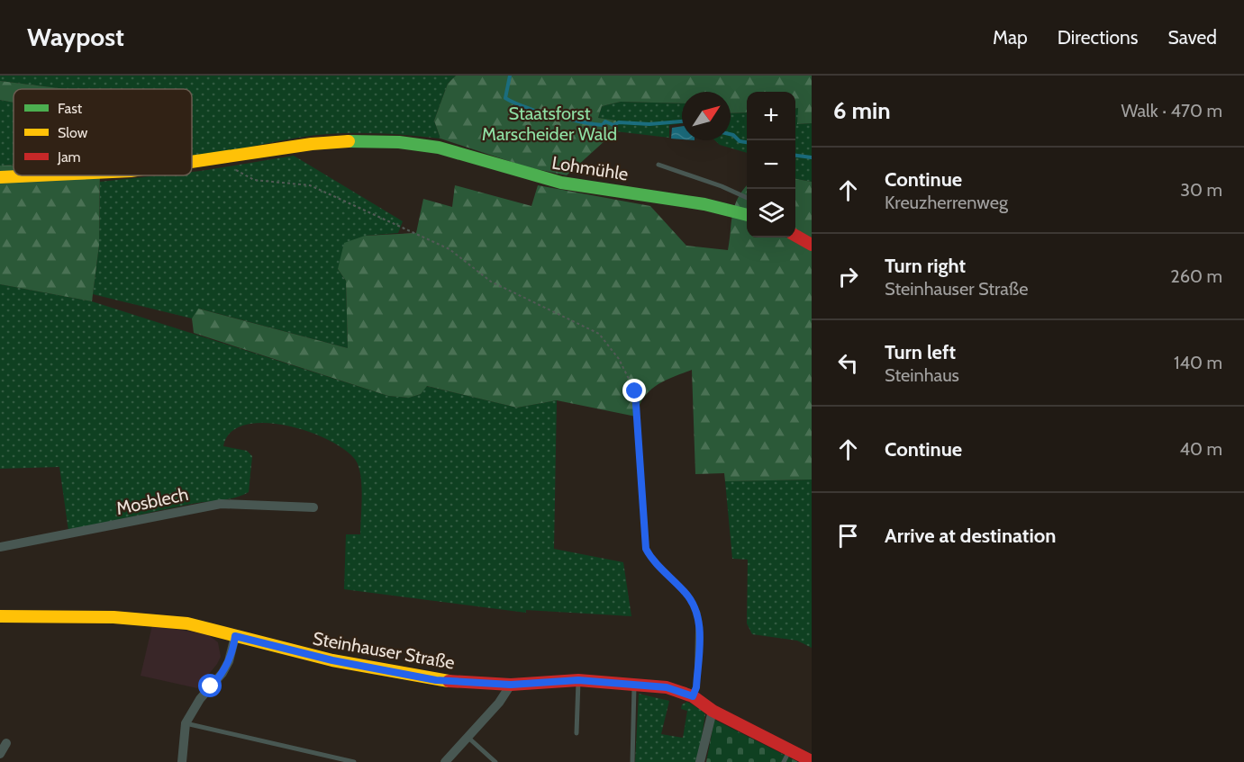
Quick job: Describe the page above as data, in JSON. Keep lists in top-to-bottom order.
{
  "streets": {
    "street": ["Lohmühle", "Mosblech", "Steinhauser Straße"]
  },
  "parks": ["Staatsforst Marscheider Wald"],
  "legend": ["Fast", "Slow", "Jam"],
  "north": "top right",
  "page": {
    "header": "Waypost",
    "nav": ["Map", "Directions", "Saved"],
    "heading": ["6 min", "Walk · 470 m"],
    "map_buttons": ["+", "−"],
    "list": [
      ["Continue", "Kreuzherrenweg", "30 m"],
      ["Turn right", "Steinhauser Straße", "260 m"],
      ["Turn left", "Steinhaus", "140 m"],
      ["Continue", "40 m"],
      "Arrive at destination"
    ]
  }
}
